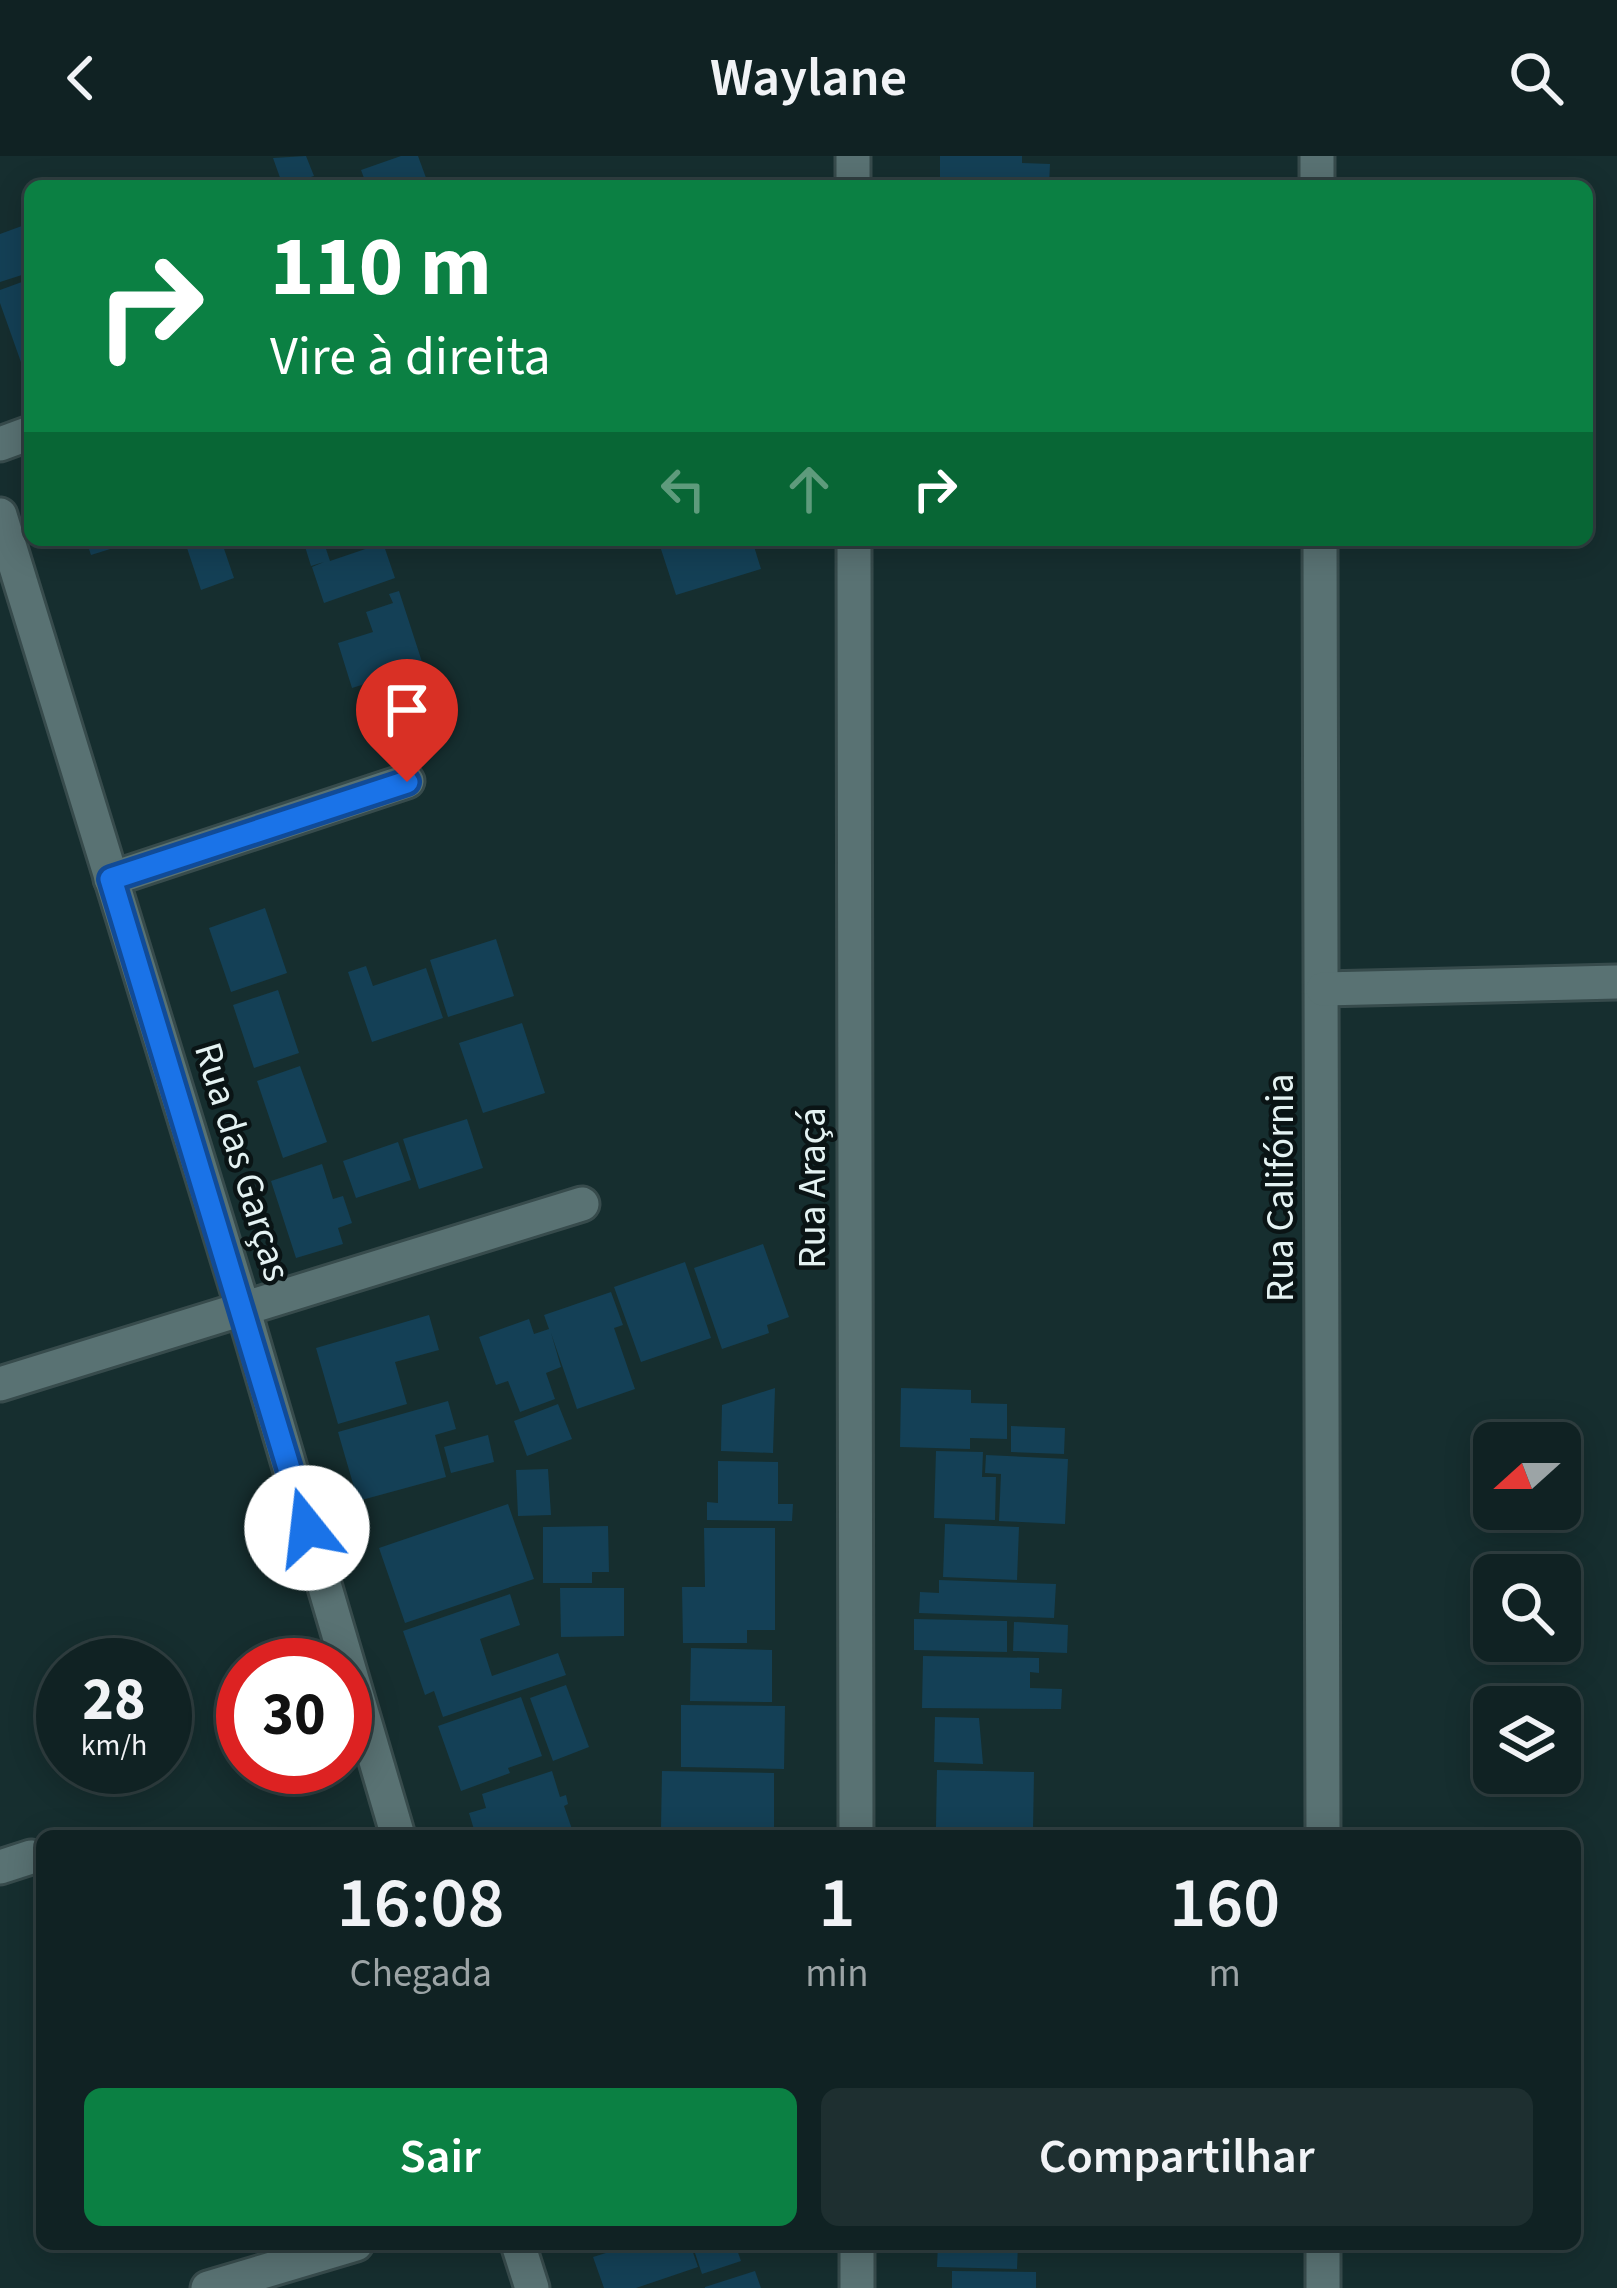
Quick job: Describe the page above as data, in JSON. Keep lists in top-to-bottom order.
{
  "streets": {
    "street": ["Rua das Garças", "Rua Araçá", "Rua Califórnia"]
  },
  "north": "left",
  "page": {
    "header": "Waylane",
    "turn": ["110 m", "Vire à direita"],
    "speed": "28 km/h",
    "limit": "30",
    "eta": [
      "16:08",
      "Chegada",
      "1",
      "min",
      "160",
      "m"
    ],
    "buttons": ["Sair", "Compartilhar"]
  }
}
